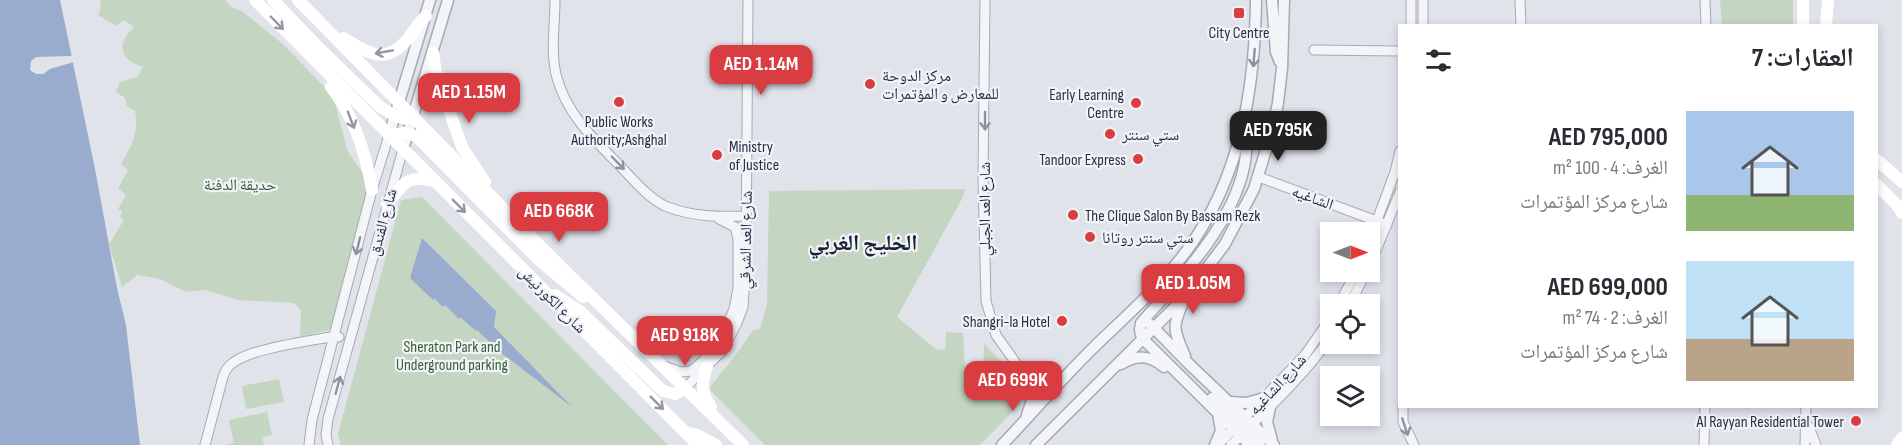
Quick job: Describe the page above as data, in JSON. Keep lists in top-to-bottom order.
{
  "streets": {
    "main road": ["شارع الكورنيش"],
    "street": [
      "الشاغيه",
      "شارع العد الجبلي",
      "شارع الفندق",
      "شارع العد الشرقي",
      "شارع الشاغيه"
    ]
  },
  "crossings": [
    ["شارع الفندق", "شارع الكورنيش"],
    ["شارع العد الشرقي", "شارع الكورنيش"]
  ],
  "one_way": ["شارع العد الجبلي"],
  "districts": ["الخليج الغربي"],
  "parks": ["حديقة الدفنة", "Sheraton Park and Underground parking"],
  "places": {
    "transit": ["City Centre"],
    "other": [
      "مركز الدوحة للمعارض و المؤتمرات",
      "Public Works Authority;Ashghal",
      "Early Learning Centre",
      "ستي سنتر",
      "Ministry of Justice",
      "Tandoor Express",
      "The Clique Salon By Bassam Rezk",
      "ستي سنتر روتانا",
      "Shangri-la Hotel",
      "Al Rayyan Residential Tower"
    ]
  },
  "north": "right",
  "page": {
    "heading": "العقارات: 7",
    "price": [
      "AED 1.14M",
      "AED 1.15M",
      "AED 795K",
      "AED 668K",
      "AED 1.05M",
      "AED 918K",
      "AED 699K"
    ],
    "list": [
      {
        "name": "AED 795,000",
        "note": "الغرف: 4 · 100 m² · شارع مركز المؤتمرات"
      },
      {
        "name": "AED 699,000",
        "note": "الغرف: 2 · 74 m² · شارع مركز المؤتمرات"
      }
    ]
  }
}
